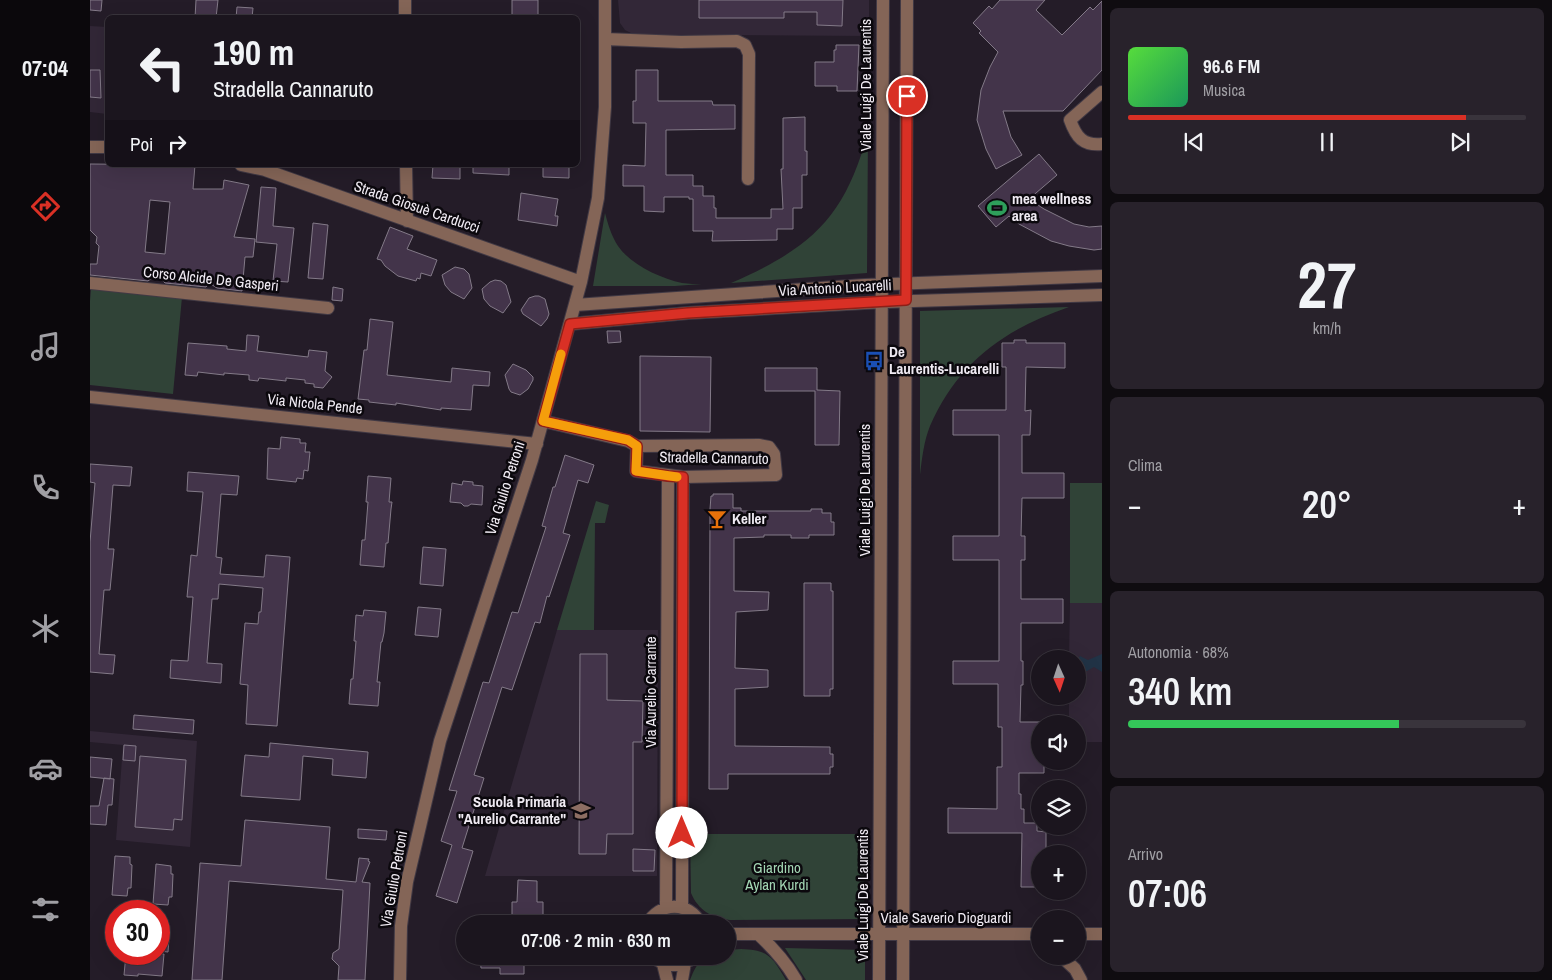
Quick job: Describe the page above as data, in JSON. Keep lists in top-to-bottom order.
{
  "streets": {
    "street": [
      "Viale Luigi De Laurentis",
      "Strada Giosuè Carducci",
      "Corso Alcide De Gasperi",
      "Via Antonio Lucarelli",
      "Via Nicola Pende",
      "Stradella Cannaruto",
      "Via Giulio Petroni",
      "Via Aurelio Carrante",
      "Viale Saverio Dioguardi"
    ]
  },
  "crossings": [
    ["Viale Luigi De Laurentis", "Via Antonio Lucarelli"],
    ["Viale Luigi De Laurentis", "Viale Saverio Dioguardi"],
    ["Strada Giosuè Carducci", "Via Giulio Petroni"],
    ["Via Antonio Lucarelli", "Via Giulio Petroni"],
    ["Via Nicola Pende", "Via Giulio Petroni"],
    ["Stradella Cannaruto", "Via Giulio Petroni"],
    ["Stradella Cannaruto", "Via Aurelio Carrante"]
  ],
  "parks": ["Giardino Aylan Kurdi"],
  "places": {
    "sports": ["mea wellness area"],
    "bus stop": ["De Laurentis-Lucarelli"],
    "bar": ["Keller"],
    "school or university": ["Scuola Primaria \"Aurelio Carrante\""]
  },
  "north": "bottom",
  "page": {
    "tabs": "07:04",
    "turn": ["190 m", "Stradella Cannaruto"],
    "song": ["96.6 FM", "Musica"],
    "then": "Poi",
    "tile": [
      ["27", "km/h"],
      "Clima",
      ["Autonomia · 68%", "340 km"],
      ["Arrivo", "07:06"]
    ],
    "heat": ["−", "20°", "+"],
    "map_buttons": ["+", "−"],
    "limit": "30",
    "trip": "07:06 · 2 min · 630 m"
  }
}
